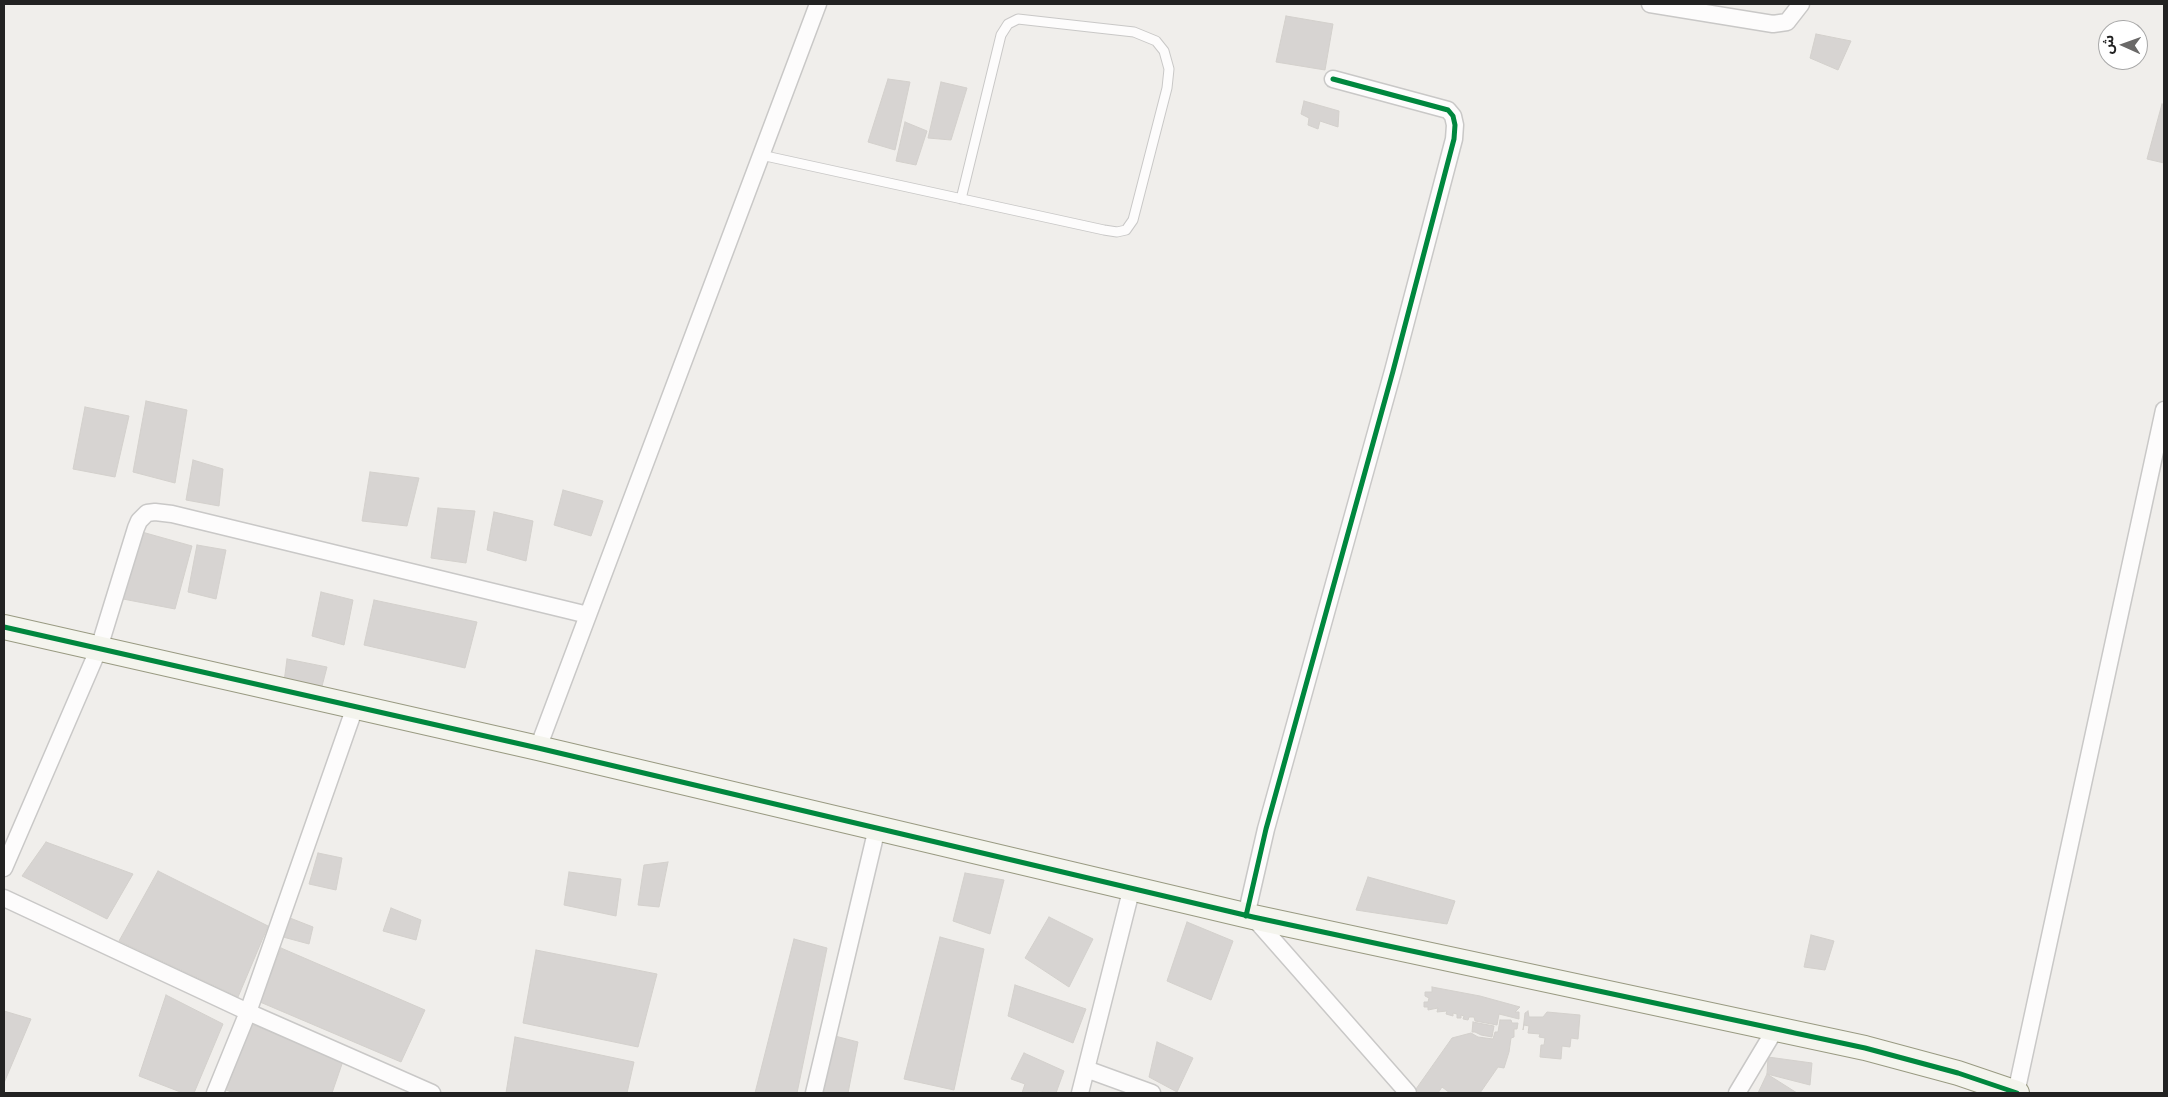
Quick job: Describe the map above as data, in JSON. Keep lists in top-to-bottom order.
{
  "north": "left"
}
